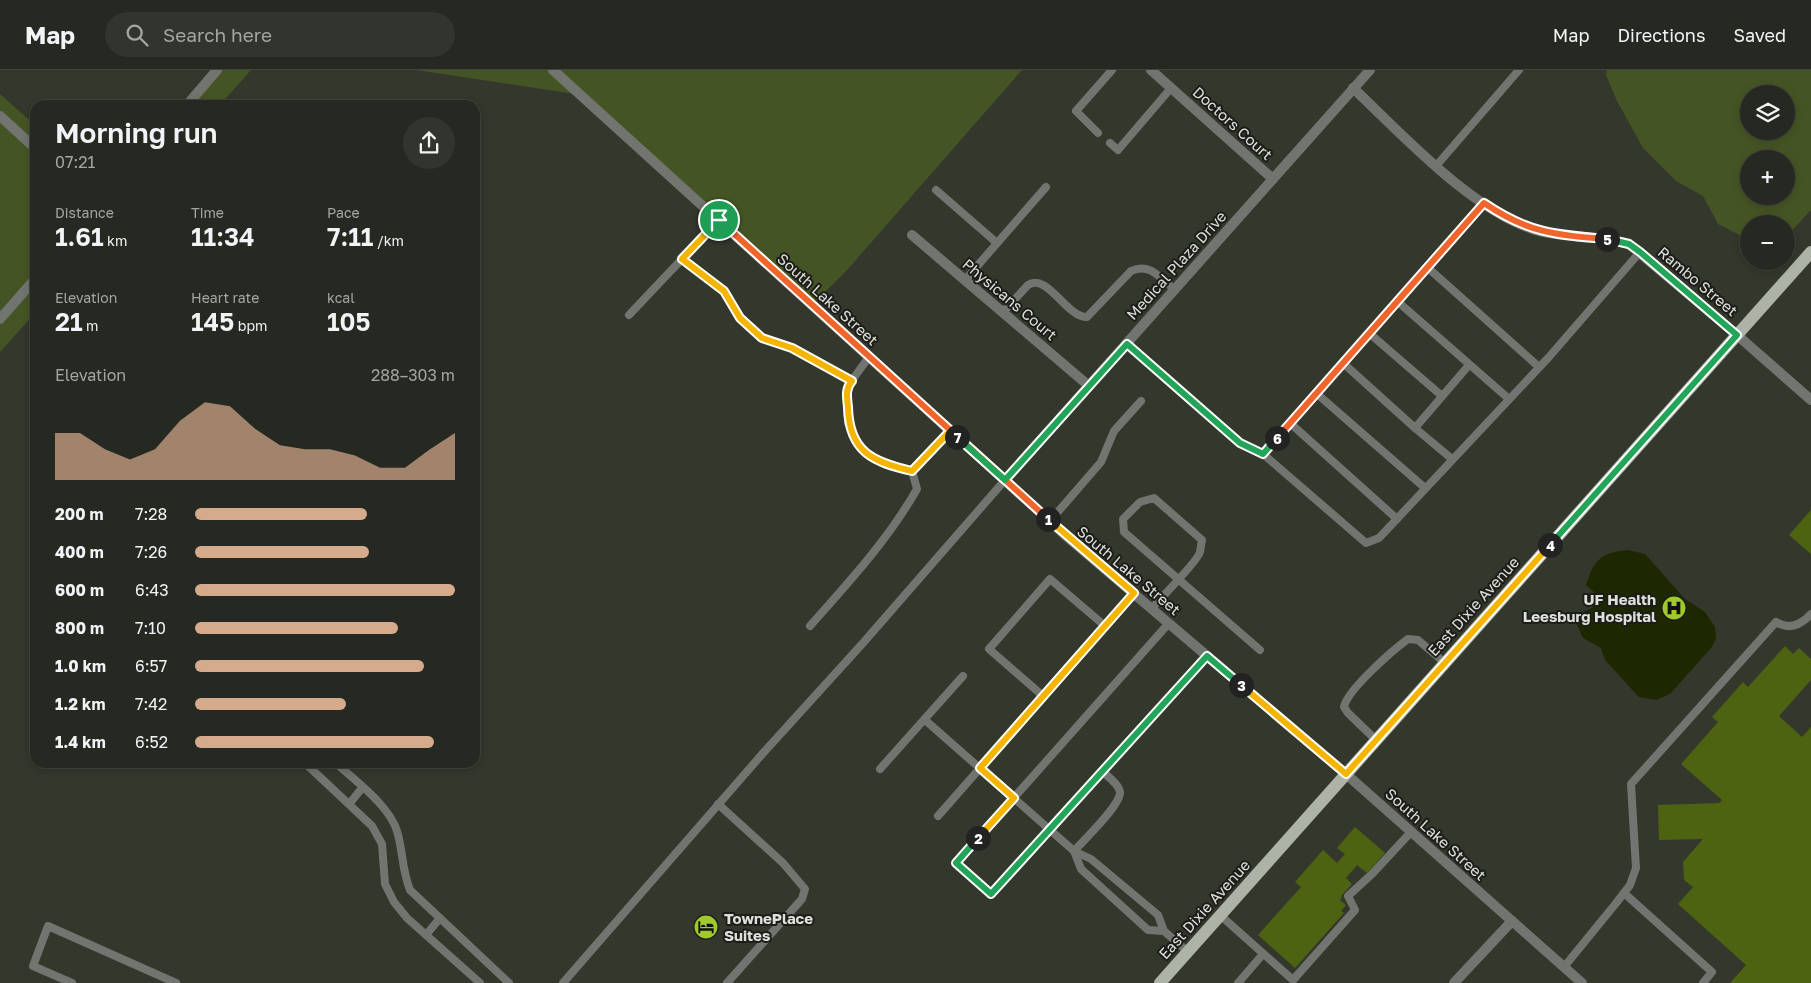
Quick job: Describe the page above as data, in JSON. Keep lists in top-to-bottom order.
{
  "streets": {
    "main road": ["East Dixie Avenue"],
    "street": [
      "Doctors Court",
      "Medical Plaza Drive",
      "Rambo Street",
      "South Lake Street",
      "Physicans Court"
    ]
  },
  "crossings": [
    ["Doctors Court", "Medical Plaza Drive"],
    ["Medical Plaza Drive", "Rambo Street"],
    ["Medical Plaza Drive", "South Lake Street"],
    ["Medical Plaza Drive", "Physicans Court"],
    ["Rambo Street", "East Dixie Avenue"],
    ["South Lake Street", "East Dixie Avenue"]
  ],
  "places": {
    "hospital": ["UF Health Leesburg Hospital"],
    "hotel": ["TownePlace Suites"]
  },
  "page": {
    "header": "Map",
    "search": "Search here",
    "nav": ["Map", "Directions", "Saved"],
    "map_buttons": ["+", "−"],
    "heading": ["Morning run", "07:21"],
    "stats": [
      ["Distance", "1.61 km"],
      ["Time", "11:34"],
      ["Pace", "7:11 /km"],
      ["Elevation", "21 m"],
      ["Heart rate", "145 bpm"],
      ["kcal", "105"]
    ],
    "pins": [
      "5",
      "7",
      "6",
      "1",
      "4",
      "3",
      "2"
    ],
    "chart": ["Elevation", "288–303 m"],
    "list": [
      {
        "name": "200 m",
        "note": "7:28"
      },
      {
        "name": "400 m",
        "note": "7:26"
      },
      {
        "name": "600 m",
        "note": "6:43"
      },
      {
        "name": "800 m",
        "note": "7:10"
      },
      {
        "name": "1.0 km",
        "note": "6:57"
      },
      {
        "name": "1.2 km",
        "note": "7:42"
      },
      {
        "name": "1.4 km",
        "note": "6:52"
      }
    ]
  }
}
